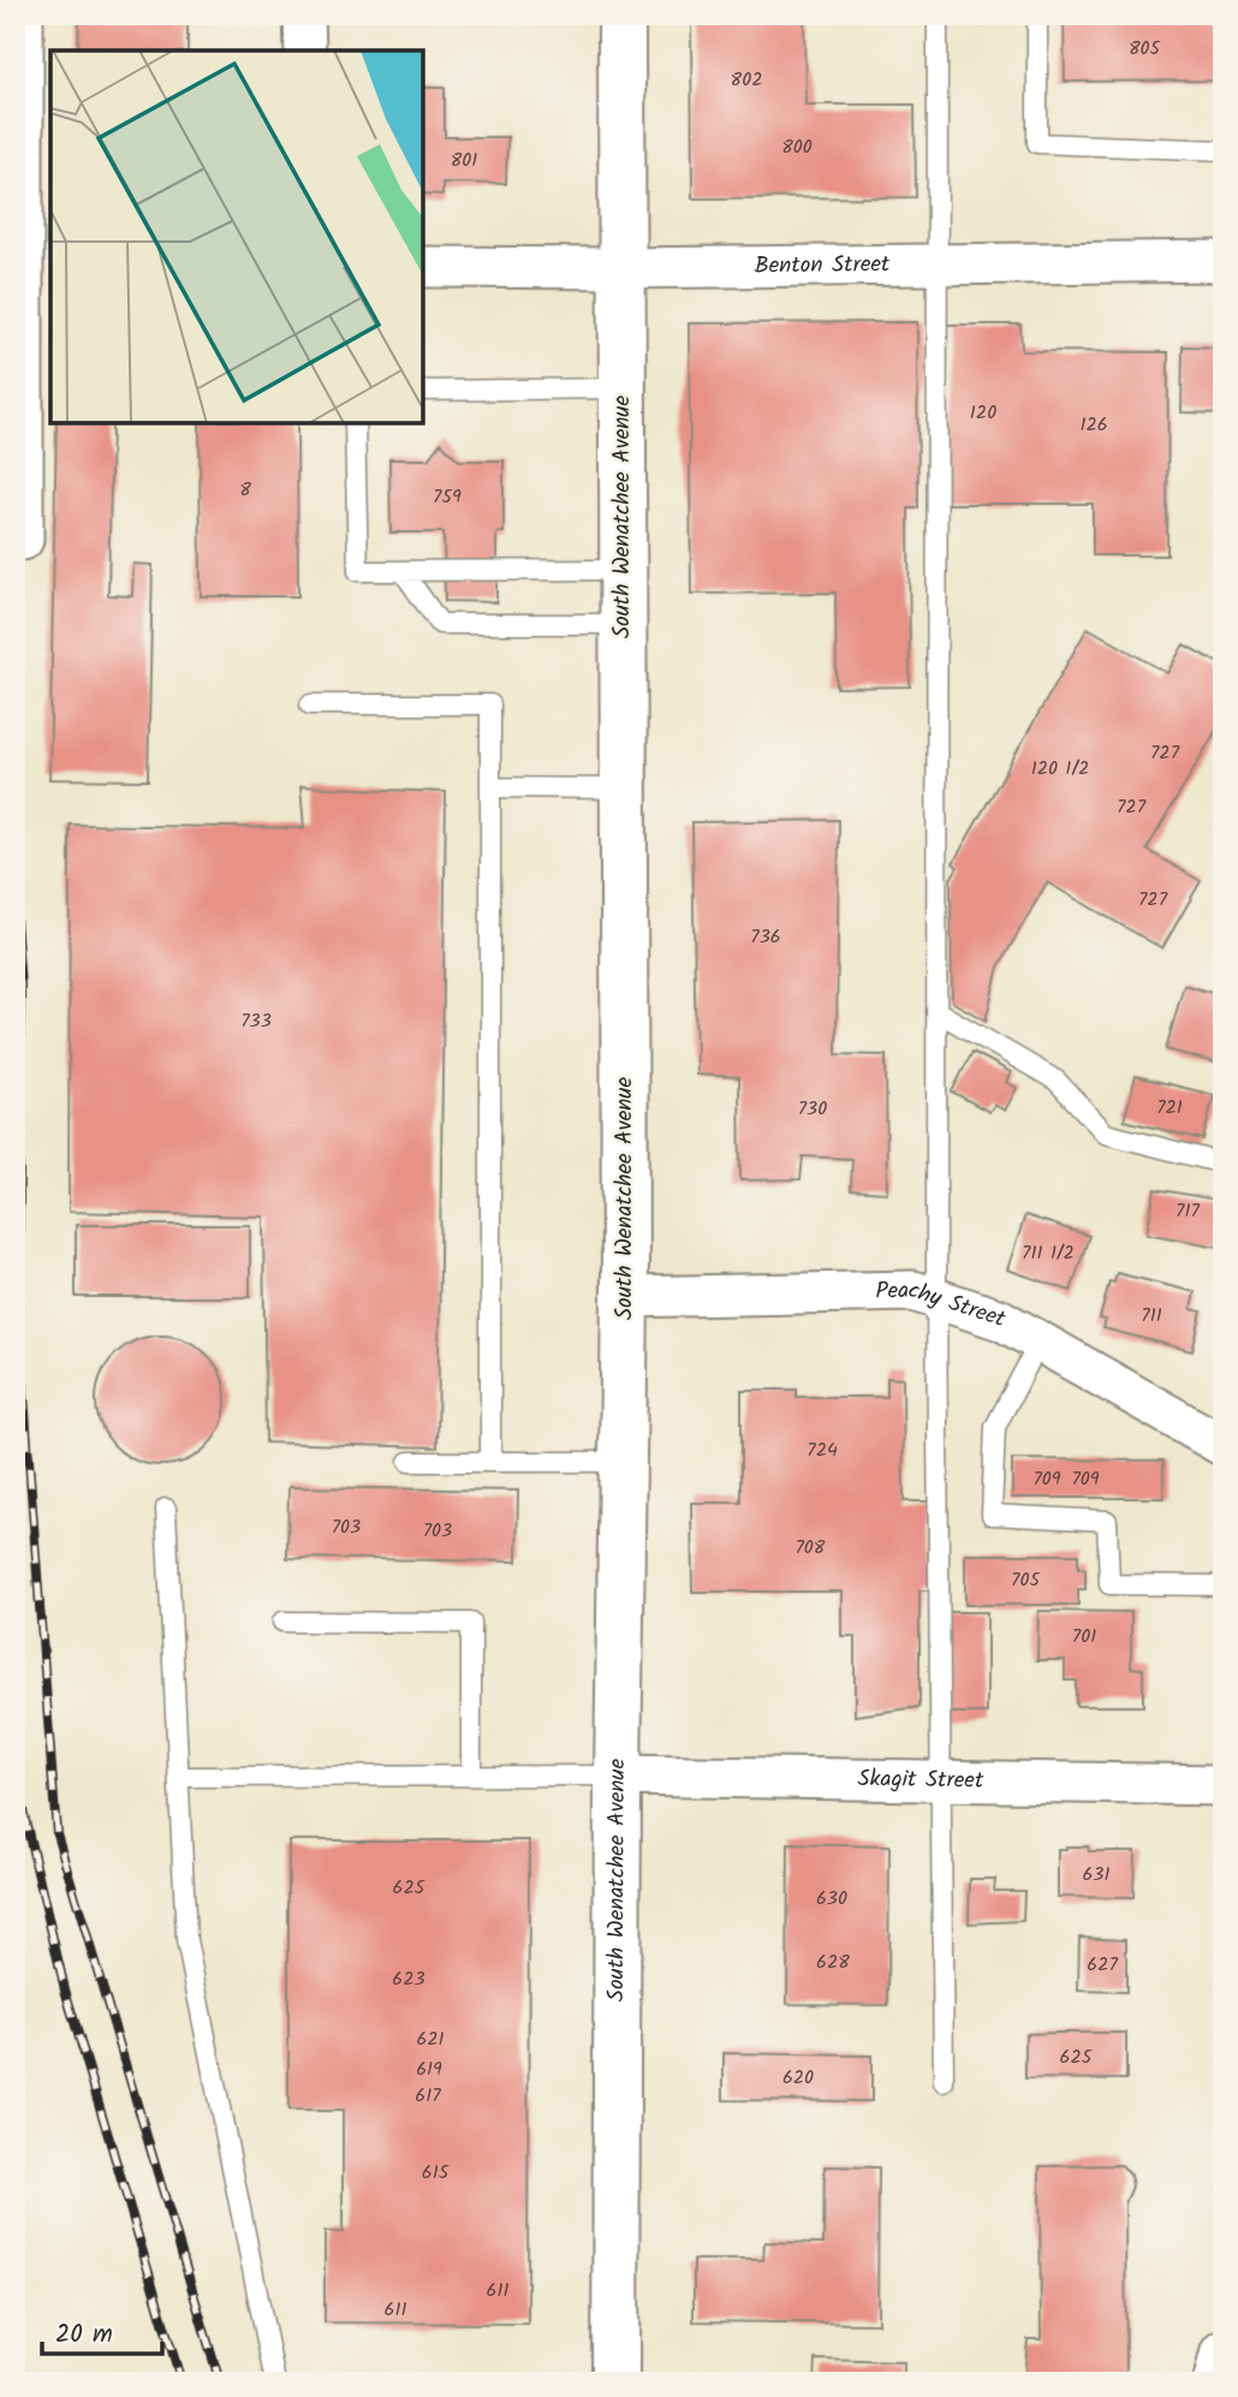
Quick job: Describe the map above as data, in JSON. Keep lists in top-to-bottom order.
{
  "streets": {
    "main road": ["South Wenatchee Avenue"],
    "street": ["Benton Street", "Peachy Street", "Skagit Street"]
  },
  "crossings": [
    ["Benton Street", "South Wenatchee Avenue"],
    ["South Wenatchee Avenue", "Peachy Street"],
    ["South Wenatchee Avenue", "Skagit Street"]
  ],
  "house_numbers": [
    "805",
    "802",
    "800",
    "801",
    "120",
    "126",
    "8",
    "759",
    "727",
    "120 1/2",
    "727",
    "727",
    "736",
    "733",
    "721",
    "730",
    "717",
    "711 1/2",
    "711",
    "724",
    "709",
    "709",
    "703",
    "703",
    "708",
    "705",
    "701",
    "631",
    "625",
    "630",
    "628",
    "627",
    "623",
    "621",
    "625",
    "619",
    "620",
    "617",
    "615",
    "611",
    "611"
  ],
  "scale_bar": "20 m"
}
